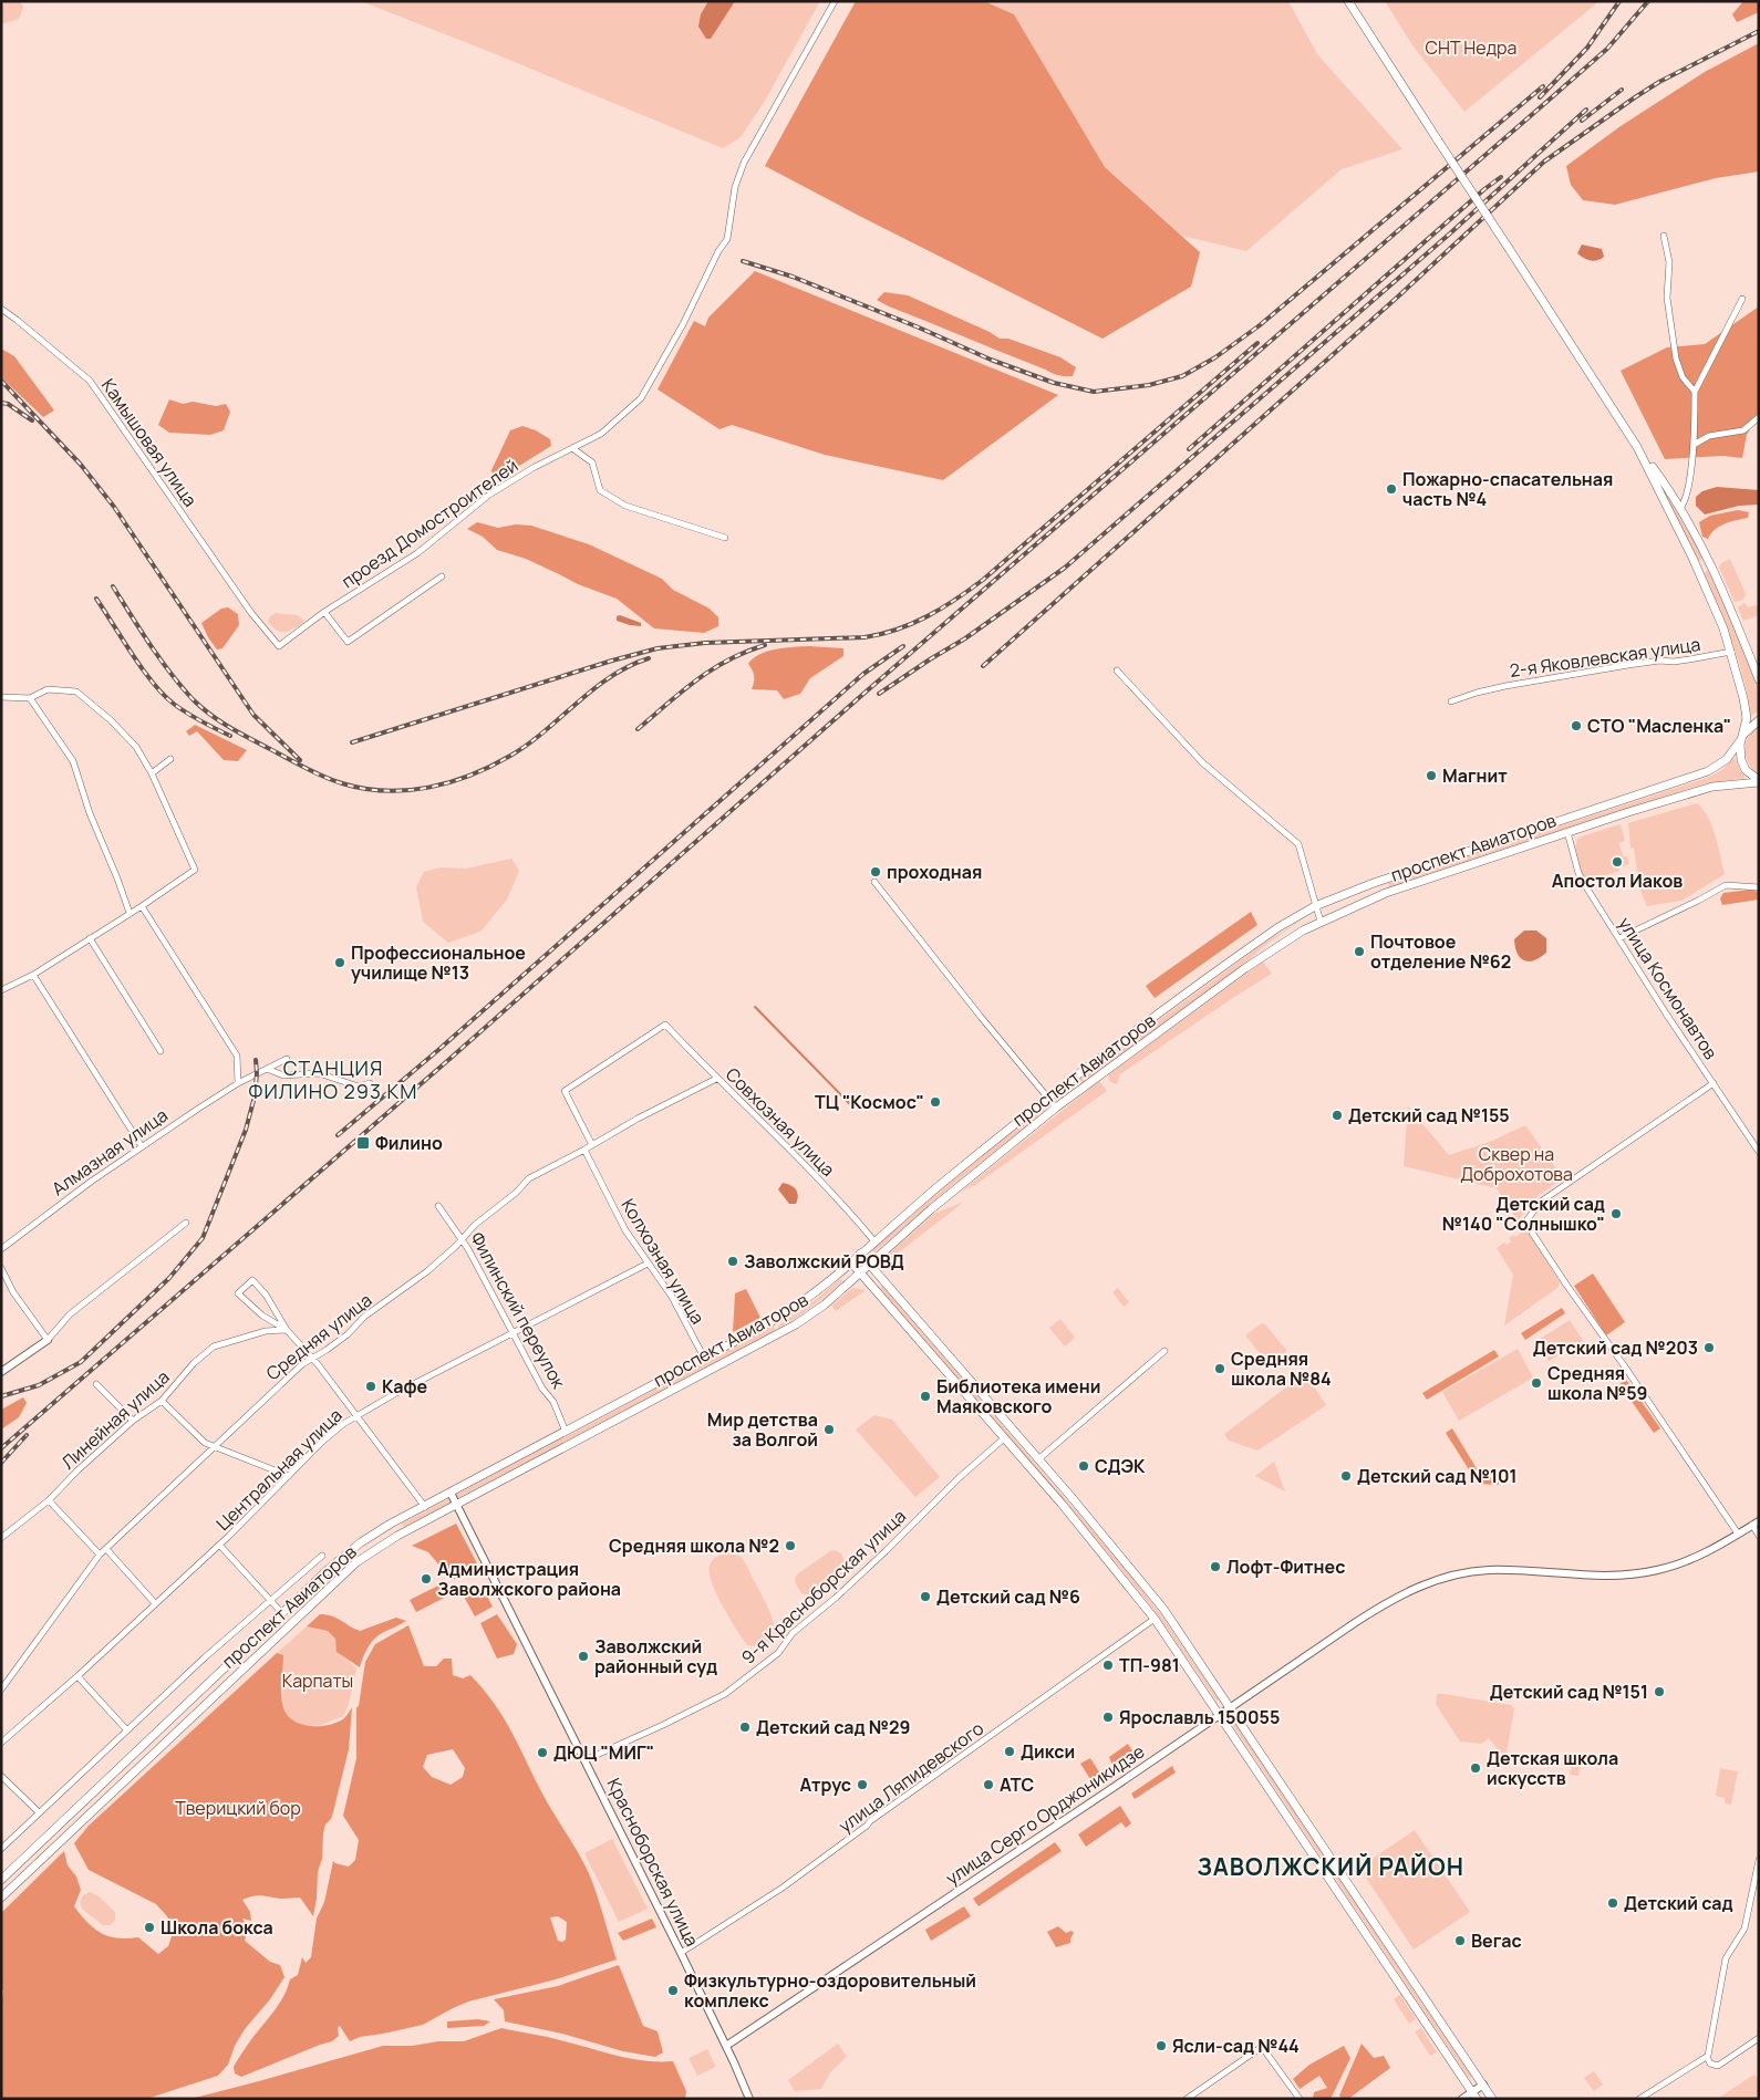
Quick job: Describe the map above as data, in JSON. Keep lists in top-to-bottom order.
{
  "streets": {
    "main road": ["проспект Авиаторов"],
    "street": [
      "Камышовая улица",
      "проезд Домостроителей",
      "2-я Яковлевская улица",
      "улица Космонавтов",
      "Совхозная улица",
      "Алмазная улица",
      "Колхозная улица",
      "Филинский переулок",
      "Средняя улица",
      "Линейная улица",
      "Центральная улица",
      "9-я Красноборская улица",
      "улица Ляпидевского",
      "улица Серго Орджоникидзе",
      "Красноборская улица"
    ]
  },
  "crossings": [
    ["Камышовая улица", "проезд Домостроителей"],
    ["проспект Авиаторов", "улица Космонавтов"],
    ["проспект Авиаторов", "Совхозная улица"],
    ["проспект Авиаторов", "Колхозная улица"],
    ["проспект Авиаторов", "Филинский переулок"],
    ["проспект Авиаторов", "Красноборская улица"],
    ["Совхозная улица", "Средняя улица"],
    ["Колхозная улица", "Средняя улица"],
    ["Колхозная улица", "Центральная улица"],
    ["Филинский переулок", "Средняя улица"],
    ["Филинский переулок", "Центральная улица"],
    ["9-я Красноборская улица", "Красноборская улица"],
    ["улица Ляпидевского", "Красноборская улица"],
    ["улица Серго Орджоникидзе", "Красноборская улица"]
  ],
  "districts": ["СТАНЦИЯ ФИЛИНО 293 КМ", "ЗАВОЛЖСКИЙ РАЙОН"],
  "parks": [
    "СНТ Недра",
    "Сквер на Доброхотова",
    "Карпаты",
    "Тверицкий бор"
  ],
  "places": {
    "other": [
      "Пожарно-спасательная часть №4",
      "СТО \"Масленка\"",
      "Магнит",
      "Апостол Иаков",
      "проходная",
      "Почтовое отделение №62",
      "Профессиональное училище №13",
      "ТЦ \"Космос\"",
      "Детский сад №155",
      "Детский сад №140 \"Солнышко\"",
      "Заволжский РОВД",
      "Детский сад №203",
      "Средняя школа №84",
      "Средняя школа №59",
      "Кафе",
      "Библиотека имени Маяковского",
      "Мир детства за Волгой",
      "СДЭК",
      "Детский сад №101",
      "Средняя школа №2",
      "Лофт-Фитнес",
      "Администрация Заволжского района",
      "Детский сад №6",
      "Заволжский районный суд",
      "ТП-981",
      "Детский сад №151",
      "Ярославль 150055",
      "Детский сад №29",
      "Дикси",
      "ДЮЦ \"МИГ\"",
      "Детская школа искусств",
      "Атрус",
      "АТС",
      "Детский сад",
      "Школа бокса",
      "Вегас",
      "Физкультурно-оздоровительный комплекс",
      "Ясли-сад №44"
    ],
    "transit": ["Филино"]
  }
}
